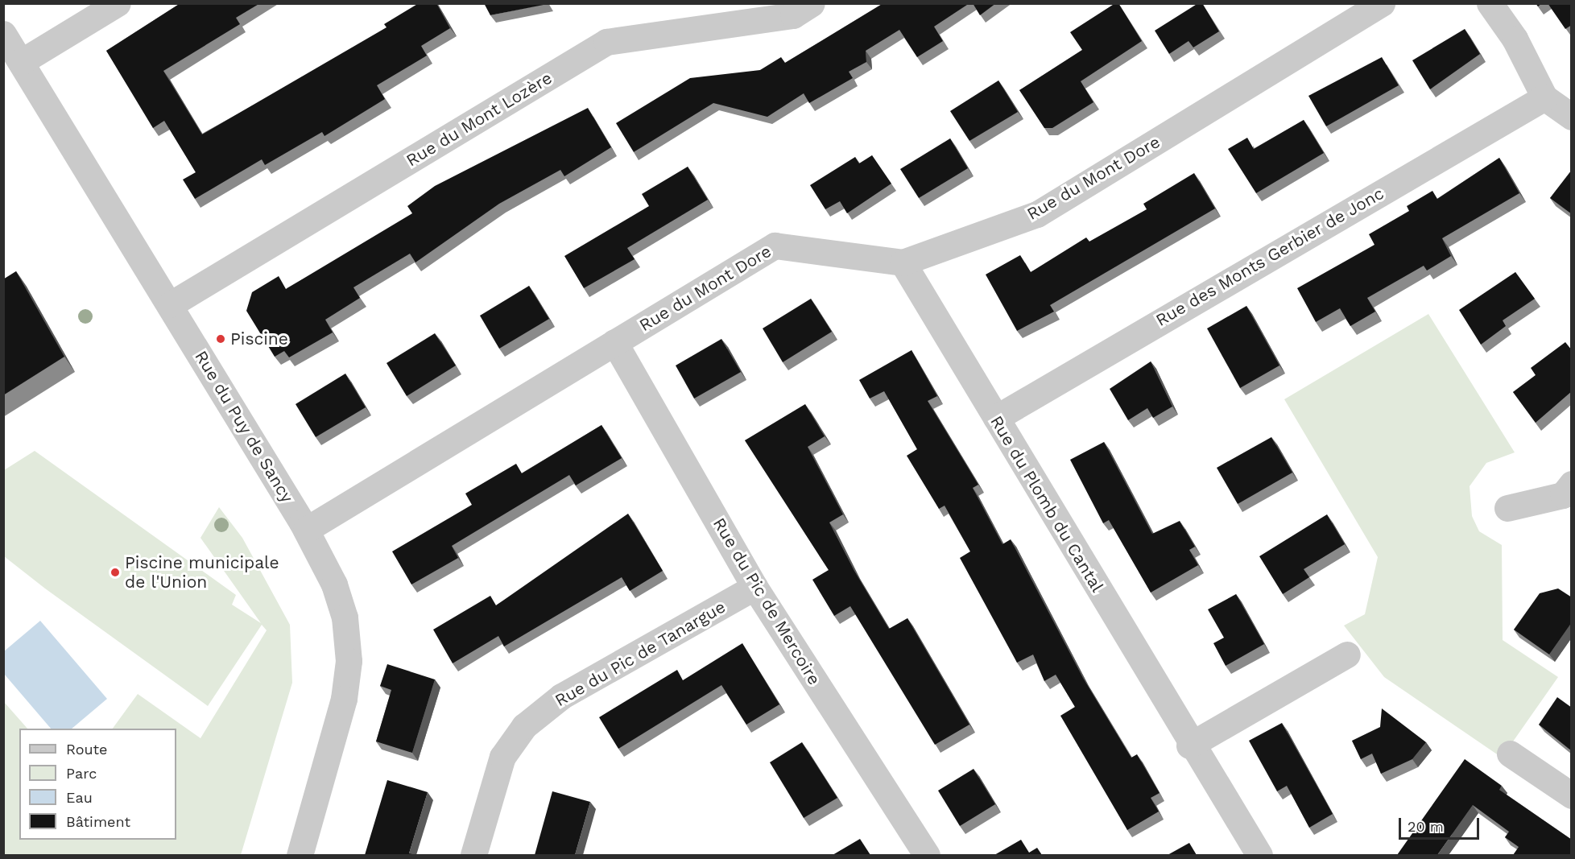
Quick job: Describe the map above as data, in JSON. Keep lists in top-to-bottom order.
{
  "streets": {
    "street": [
      "Rue du Mont Lozère",
      "Rue du Mont Dore",
      "Rue des Monts Gerbier de Jonc",
      "Rue du Puy de Sancy",
      "Rue du Plomb du Cantal",
      "Rue du Pic de Mercoire",
      "Rue du Pic de Tanargue"
    ]
  },
  "crossings": [
    ["Rue du Mont Lozère", "Rue du Puy de Sancy"],
    ["Rue du Mont Dore", "Rue du Puy de Sancy"],
    ["Rue du Mont Dore", "Rue du Plomb du Cantal"],
    ["Rue du Mont Dore", "Rue du Pic de Mercoire"],
    ["Rue des Monts Gerbier de Jonc", "Rue du Plomb du Cantal"],
    ["Rue du Pic de Mercoire", "Rue du Pic de Tanargue"]
  ],
  "places": ["Piscine", "Piscine municipale de l'Union"],
  "legend": [
    "Route",
    "Parc",
    "Eau",
    "Bâtiment"
  ],
  "scale_bar": "20 m"
}
